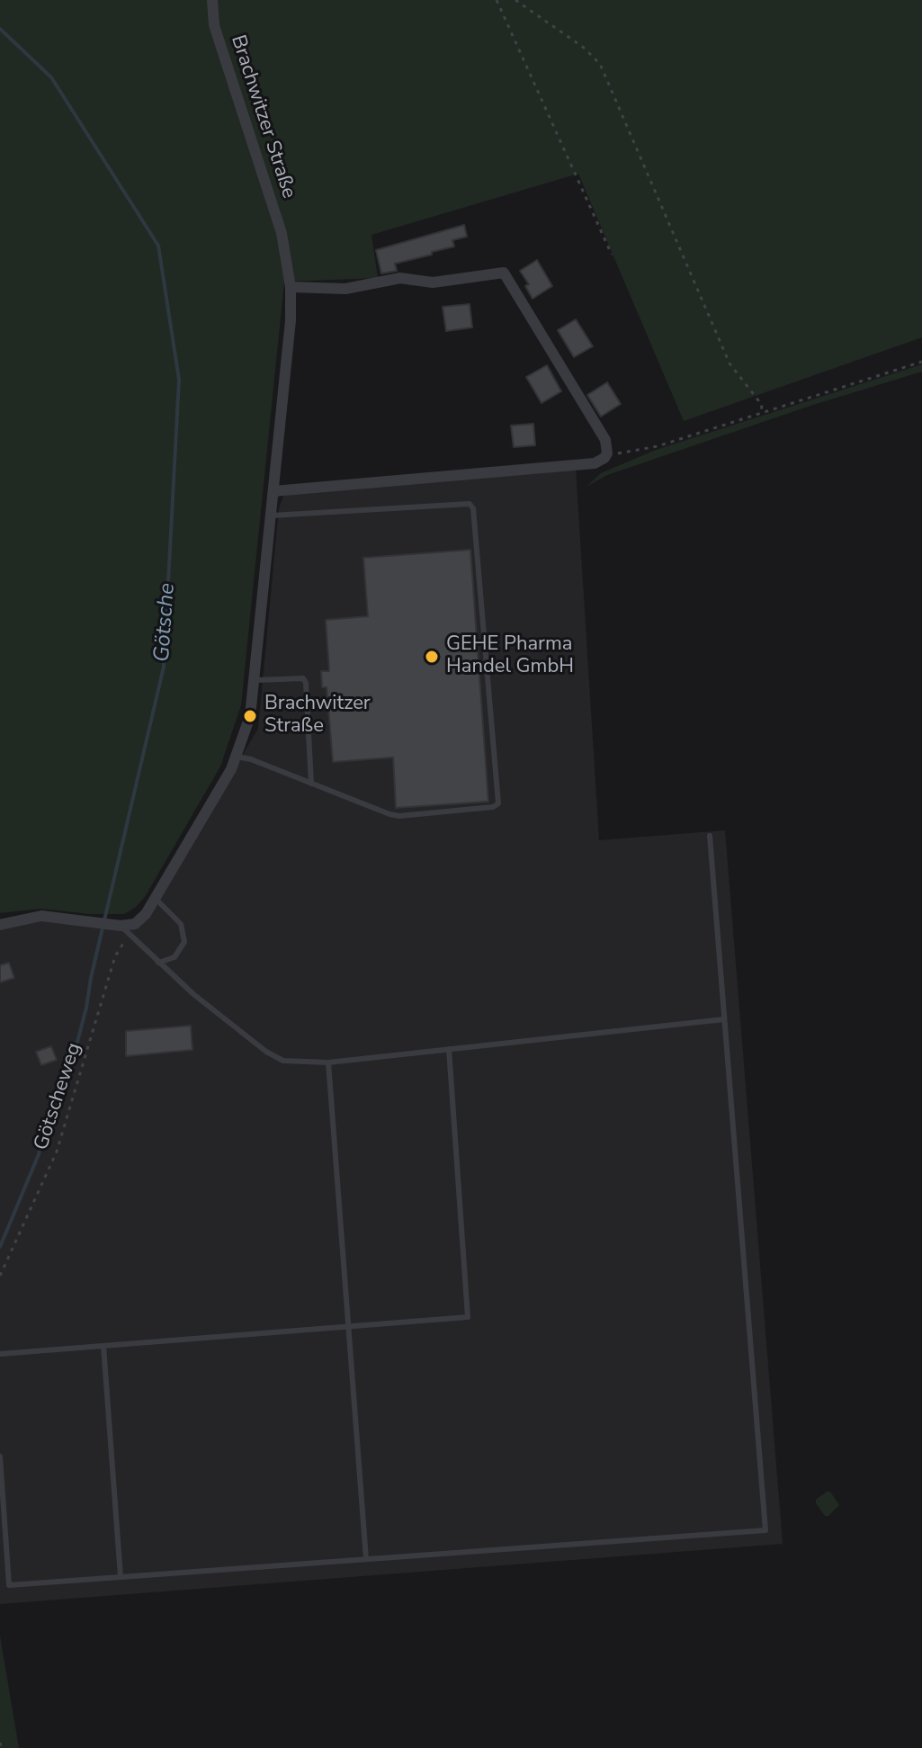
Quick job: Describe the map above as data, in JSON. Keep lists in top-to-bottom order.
{
  "streets": {
    "street": ["Brachwitzer Straße"],
    "path": ["Götscheweg"]
  },
  "crossings": [
    ["Brachwitzer Straße", "Götscheweg"]
  ],
  "water": ["Götsche"],
  "places": ["GEHE Pharma Handel GmbH", "Brachwitzer Straße"]
}
